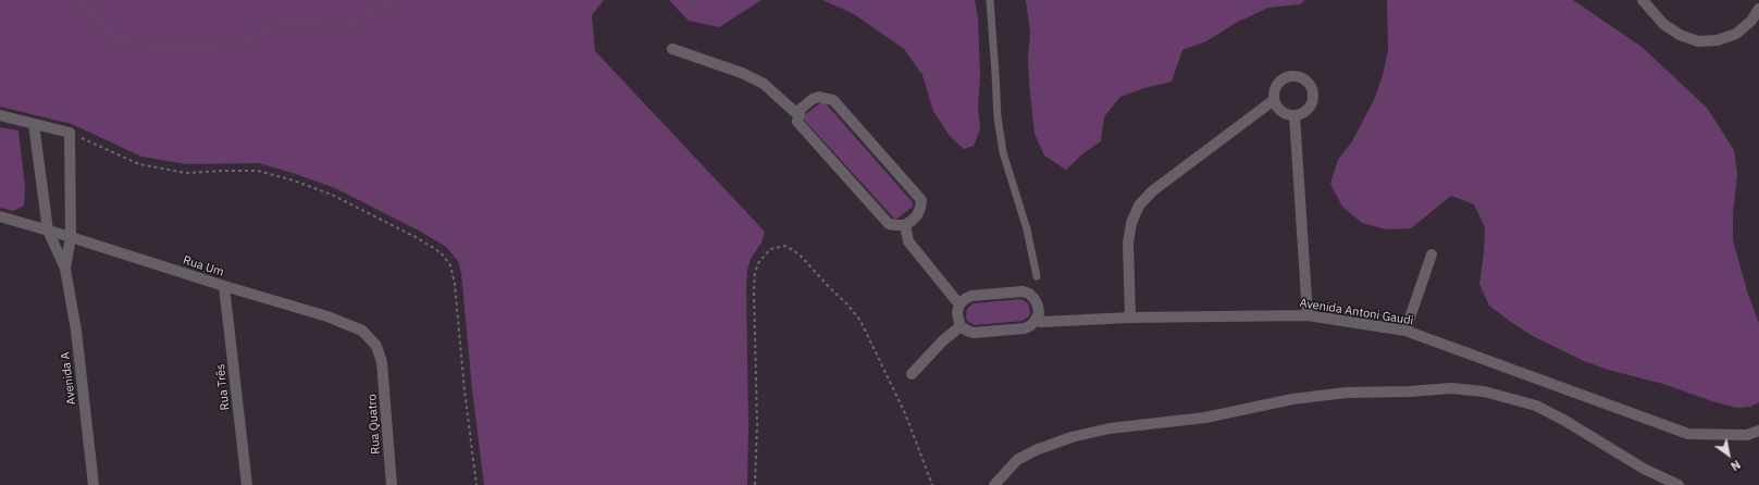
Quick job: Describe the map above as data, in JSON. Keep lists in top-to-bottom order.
{
  "streets": {
    "street": [
      "Rua Um",
      "Avenida Antoni Gaudi",
      "Avenida A",
      "Rua Três",
      "Rua Quatro"
    ]
  },
  "crossings": [
    ["Rua Um", "Avenida A"],
    ["Rua Um", "Rua Três"],
    ["Rua Um", "Rua Quatro"]
  ],
  "north": "bottom right"
}
